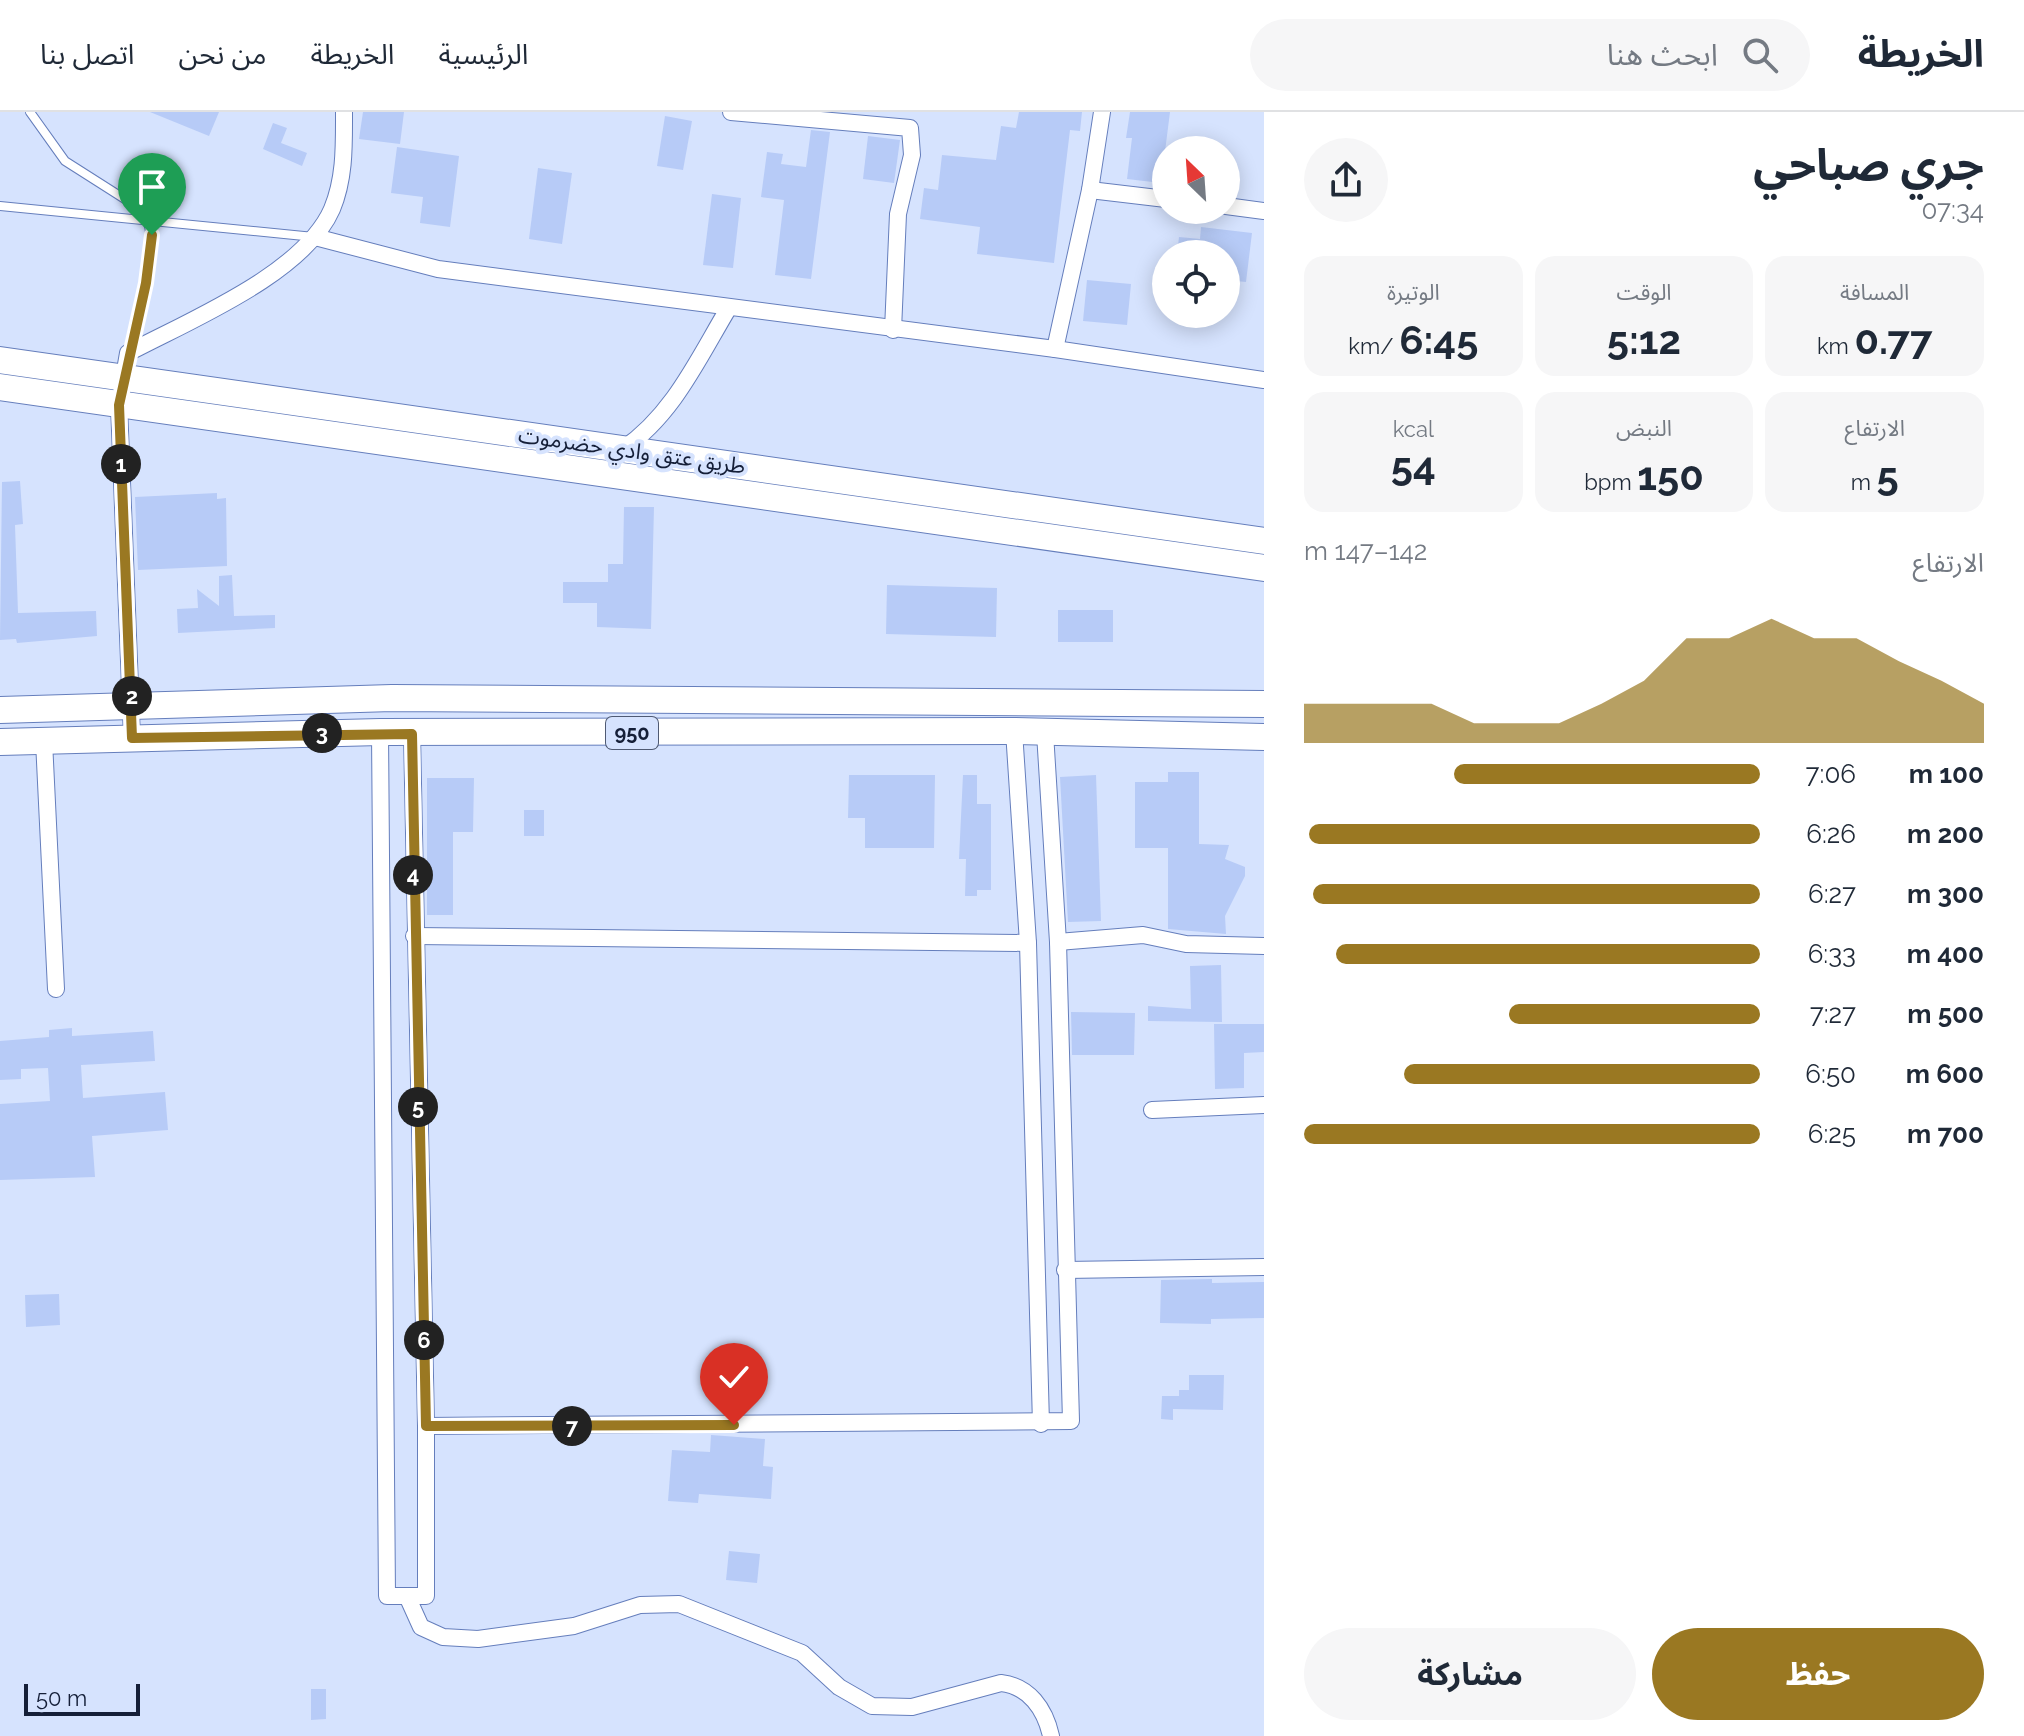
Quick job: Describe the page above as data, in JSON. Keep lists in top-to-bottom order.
{
  "streets": {
    "main road": ["طريق عتق وادي حضرموت", "950"]
  },
  "scale_bar": "50 m",
  "north": "top left",
  "page": {
    "header": "الخريطة",
    "search": "ابحث هنا",
    "nav": [
      "الرئيسية",
      "الخريطة",
      "من نحن",
      "اتصل بنا"
    ],
    "heading": ["جري صباحي", "07:34"],
    "stats": [
      ["المسافة", "0.77 km"],
      ["الوقت", "5:12"],
      ["الوتيرة", "6:45 /km"],
      ["الارتفاع", "5 m"],
      ["النبض", "150 bpm"],
      ["kcal", "54"]
    ],
    "pins": [
      "1",
      "2",
      "3",
      "4",
      "5",
      "6",
      "7"
    ],
    "chart": ["الارتفاع", "142–147 m"],
    "list": [
      {
        "name": "100 m",
        "note": "7:06"
      },
      {
        "name": "200 m",
        "note": "6:26"
      },
      {
        "name": "300 m",
        "note": "6:27"
      },
      {
        "name": "400 m",
        "note": "6:33"
      },
      {
        "name": "500 m",
        "note": "7:27"
      },
      {
        "name": "600 m",
        "note": "6:50"
      },
      {
        "name": "700 m",
        "note": "6:25"
      }
    ],
    "buttons": ["حفظ", "مشاركة"],
    "scale": "50 m"
  }
}
